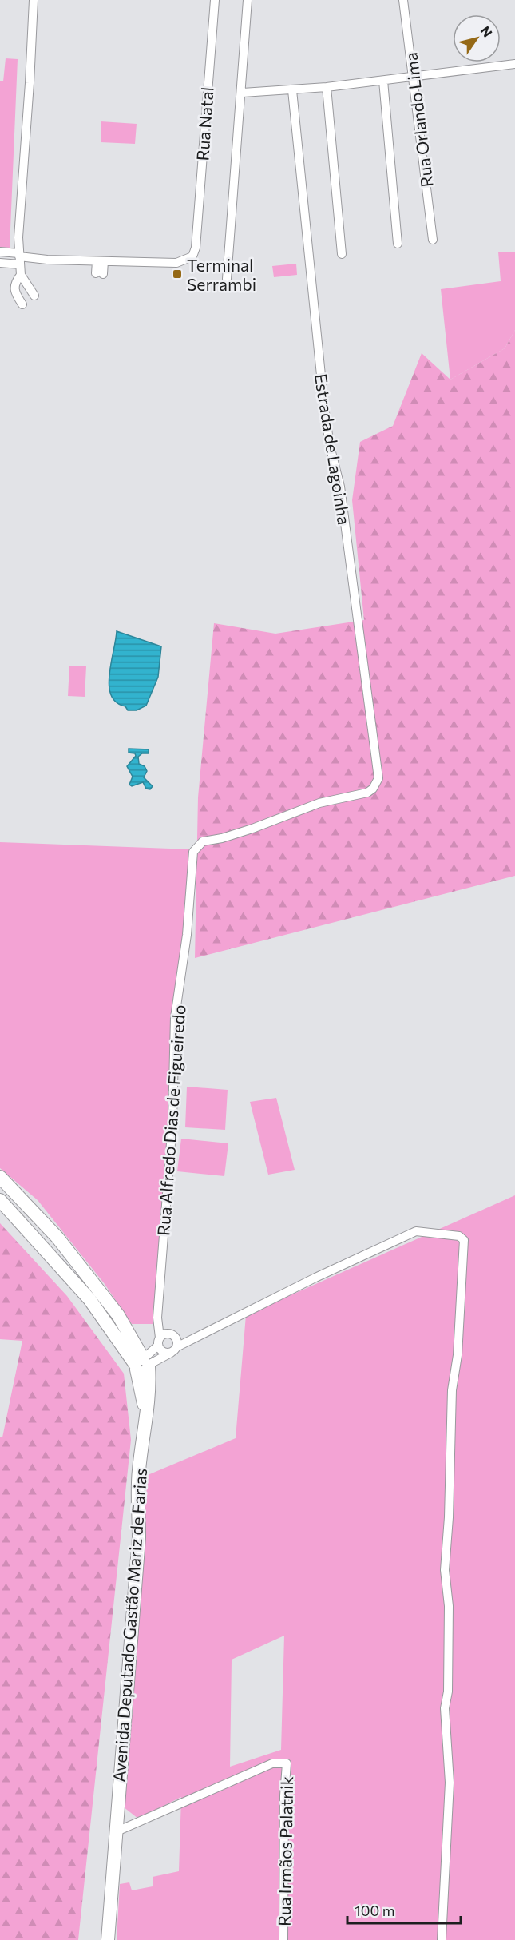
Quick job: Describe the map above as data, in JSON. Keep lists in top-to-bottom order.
{
  "streets": {
    "main road": ["Avenida Deputado Gastão Mariz de Farias"],
    "street": [
      "Rua Orlando Lima",
      "Rua Natal",
      "Estrada de Lagoinha",
      "Rua Alfredo Dias de Figueiredo",
      "Rua Irmãos Palatnik"
    ]
  },
  "crossings": [
    ["Estrada de Lagoinha", "Rua Alfredo Dias de Figueiredo"],
    ["Avenida Deputado Gastão Mariz de Farias", "Rua Irmãos Palatnik"]
  ],
  "places": {
    "transit": ["Terminal Serrambi"]
  },
  "scale_bar": "100 m",
  "north": "top right"
}
